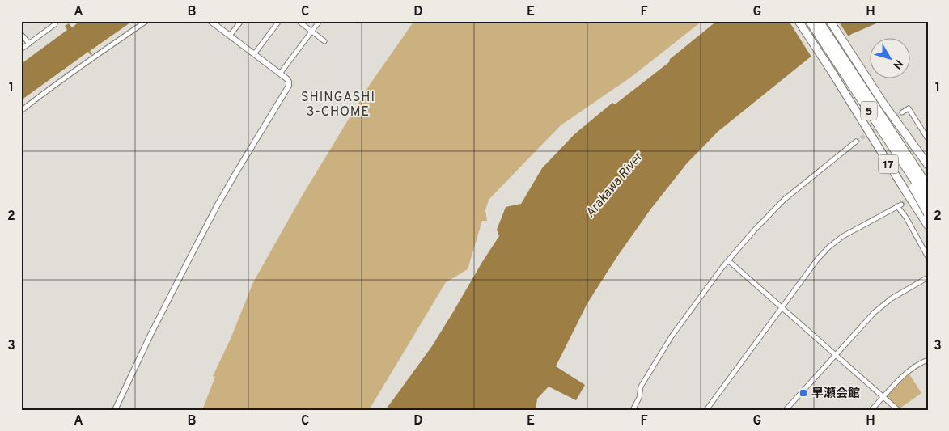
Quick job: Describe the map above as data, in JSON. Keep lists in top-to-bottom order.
{
  "streets": {
    "highway": ["5", "17"]
  },
  "districts": ["SHINGASHI 3-CHOME"],
  "water": ["Arakawa River"],
  "places": {
    "transit": ["早瀬会館"]
  },
  "north": "bottom right",
  "grid": {
    "columns": [
      "A",
      "B",
      "C",
      "D",
      "E",
      "F",
      "G",
      "H"
    ],
    "rows": ["1", "2", "3"]
  }
}
